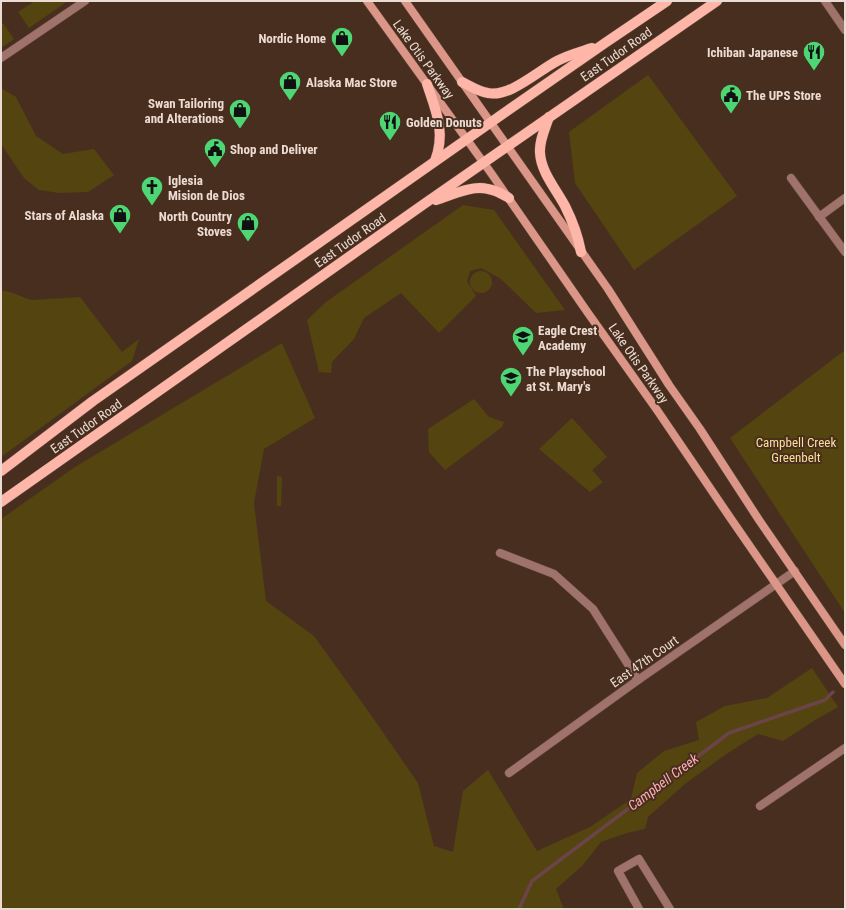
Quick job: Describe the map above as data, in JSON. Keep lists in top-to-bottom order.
{
  "streets": {
    "main road": ["East Tudor Road", "Lake Otis Parkway"],
    "street": ["East 47th Court"]
  },
  "crossings": [
    ["East Tudor Road", "Lake Otis Parkway"],
    ["Lake Otis Parkway", "East 47th Court"]
  ],
  "water": ["Campbell Creek"],
  "parks": ["Campbell Creek Greenbelt"],
  "places": {
    "shop": [
      "Nordic Home",
      "Alaska Mac Store",
      "Swan Tailoring and Alterations",
      "Stars of Alaska",
      "North Country Stoves"
    ],
    "restaurant": ["Ichiban Japanese", "Golden Donuts"],
    "public building": ["The UPS Store", "Shop and Deliver"],
    "church": ["Iglesia Mision de Dios"],
    "school or university": ["Eagle Crest Academy", "The Playschool at St. Mary's"]
  }
}
